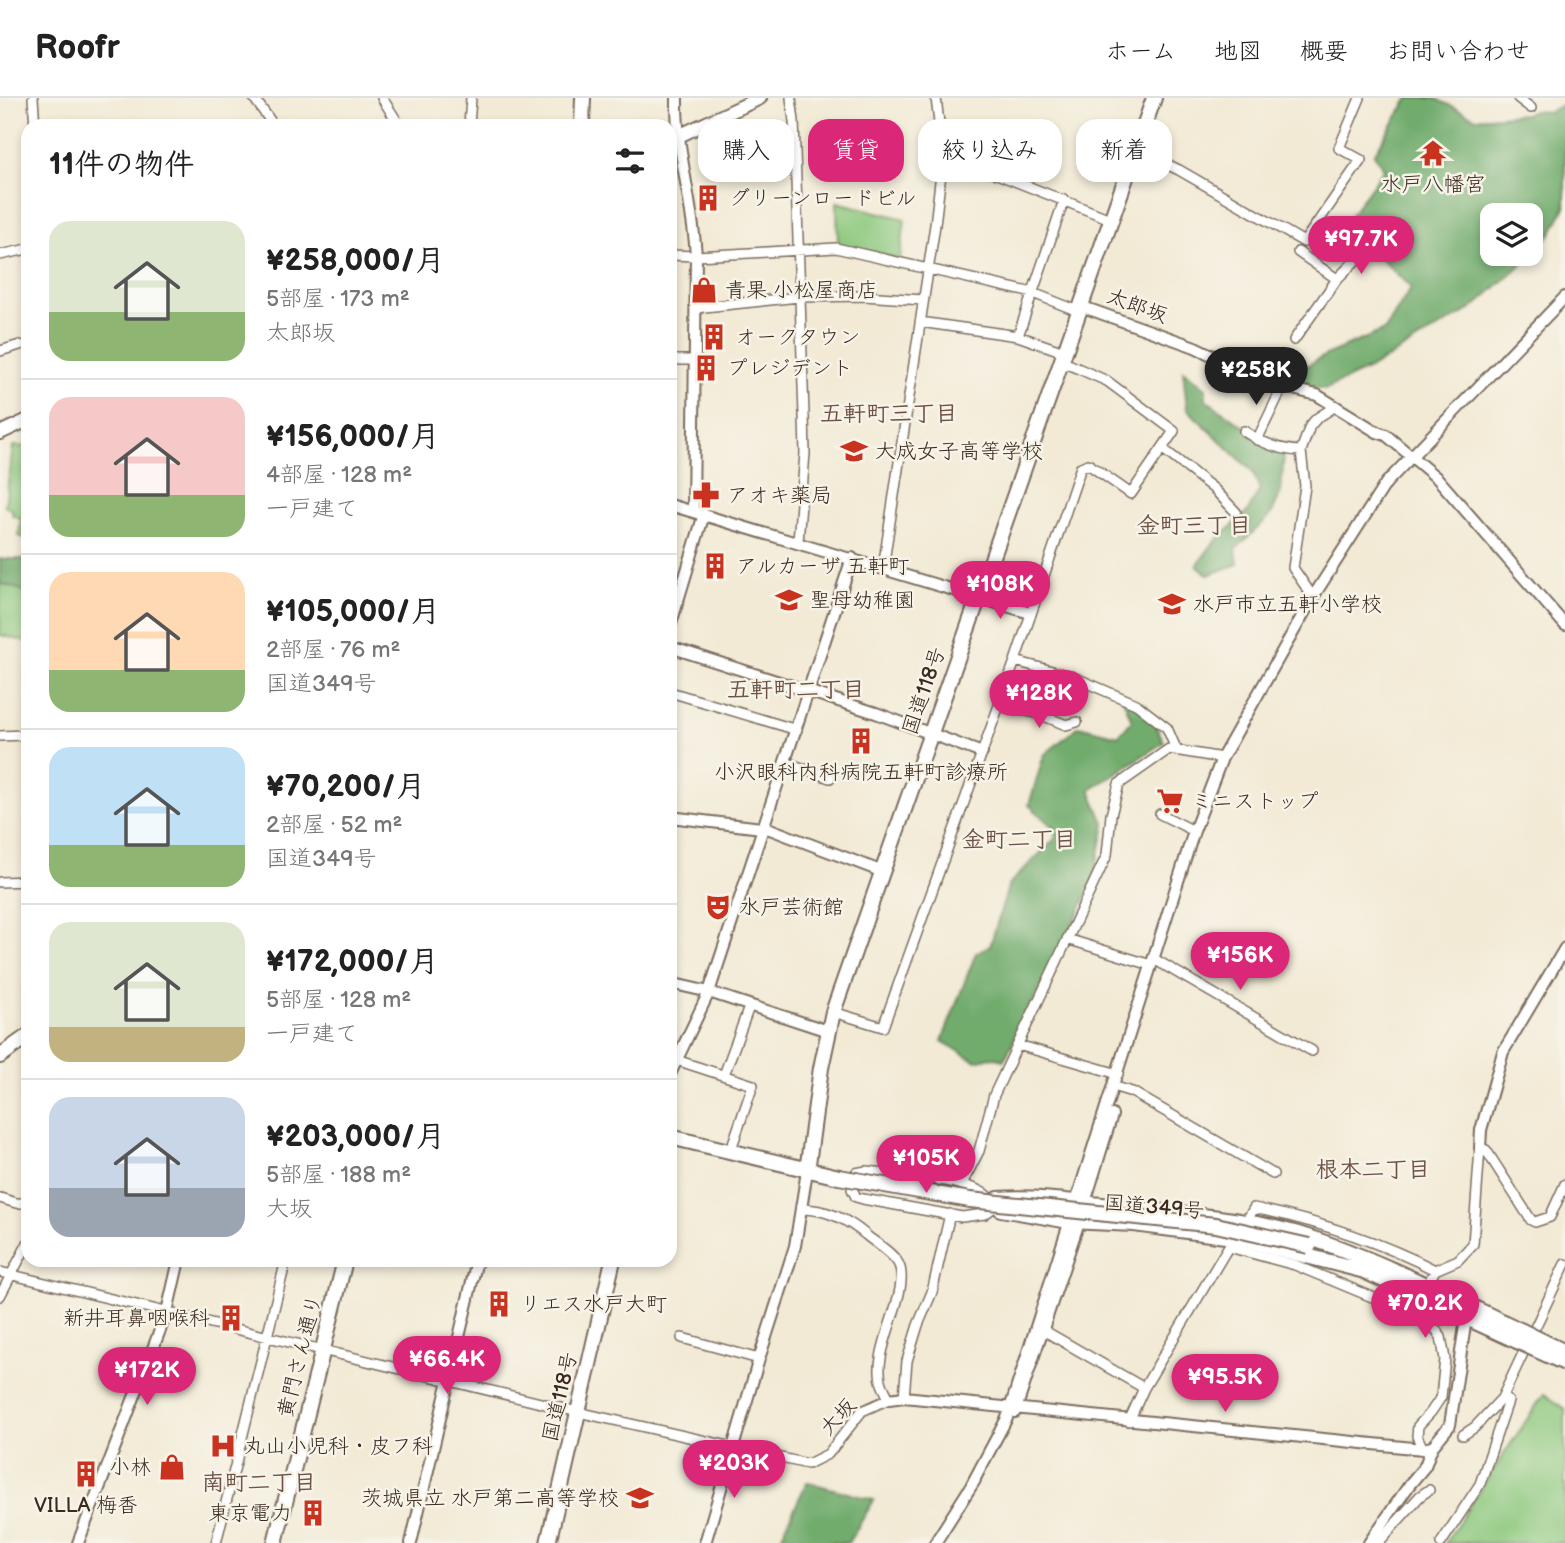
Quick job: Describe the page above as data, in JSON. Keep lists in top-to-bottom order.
{
  "streets": {
    "highway": ["国道118号", "国道349号", "黄門さん通り"],
    "street": ["太郎坂", "大坂"]
  },
  "crossings": [
    ["太郎坂", "国道118号"],
    ["国道118号", "国道349号"],
    ["国道118号", "大坂"],
    ["黄門さん通り", "大坂"]
  ],
  "districts": [
    "五軒町三丁目",
    "金町三丁目",
    "五軒町二丁目",
    "金町二丁目",
    "根本二丁目",
    "南町二丁目"
  ],
  "places": {
    "temple": ["水戸八幡宮"],
    "building": [
      "グリーンロードビル",
      "オークタウン",
      "プレジデント",
      "アルカーザ 五軒町",
      "小沢眼科内科病院五軒町診療所",
      "リエス水戸大町",
      "新井耳鼻咽喉科",
      "VILLA 梅香",
      "東京電力"
    ],
    "shop": ["青果 小松屋商店", "小林"],
    "school or university": [
      "大成女子高等学校",
      "聖母幼稚園",
      "水戸市立五軒小学校",
      "茨城県立 水戸第二高等学校"
    ],
    "pharmacy": ["アオキ薬局"],
    "supermarket": ["ミニストップ"],
    "theatre": ["水戸芸術館"],
    "hospital": ["丸山小児科・皮フ科"]
  },
  "page": {
    "header": "Roofr",
    "nav": [
      "ホーム",
      "地図",
      "概要",
      "お問い合わせ"
    ],
    "chip": [
      "購入",
      "賃貸",
      "絞り込み",
      "新着"
    ],
    "heading": "11件の物件",
    "list": [
      {
        "name": "¥258,000/月",
        "note": "5部屋 · 173 m² · 太郎坂"
      },
      {
        "name": "¥156,000/月",
        "note": "4部屋 · 128 m² · 一戸建て"
      },
      {
        "name": "¥105,000/月",
        "note": "2部屋 · 76 m² · 国道349号"
      },
      {
        "name": "¥70,200/月",
        "note": "2部屋 · 52 m² · 国道349号"
      },
      {
        "name": "¥172,000/月",
        "note": "5部屋 · 128 m² · 一戸建て"
      },
      {
        "name": "¥203,000/月",
        "note": "5部屋 · 188 m² · 大坂"
      }
    ],
    "price": [
      "¥97.7K",
      "¥258K",
      "¥108K",
      "¥128K",
      "¥156K",
      "¥105K",
      "¥70.2K",
      "¥66.4K",
      "¥172K",
      "¥95.5K",
      "¥203K"
    ]
  }
}
